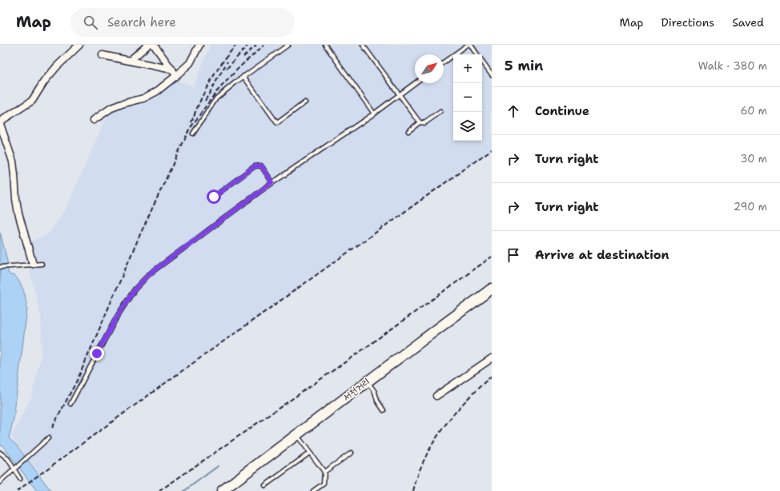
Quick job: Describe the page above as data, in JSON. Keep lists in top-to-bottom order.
{
  "streets": {
    "main road": ["서천거리"]
  },
  "north": "top right",
  "page": {
    "header": "Map",
    "search": "Search here",
    "nav": ["Map", "Directions", "Saved"],
    "heading": ["5 min", "Walk · 380 m"],
    "map_buttons": ["+", "−"],
    "list": [
      ["Continue", "60 m"],
      ["Turn right", "30 m"],
      ["Turn right", "290 m"],
      "Arrive at destination"
    ]
  }
}
